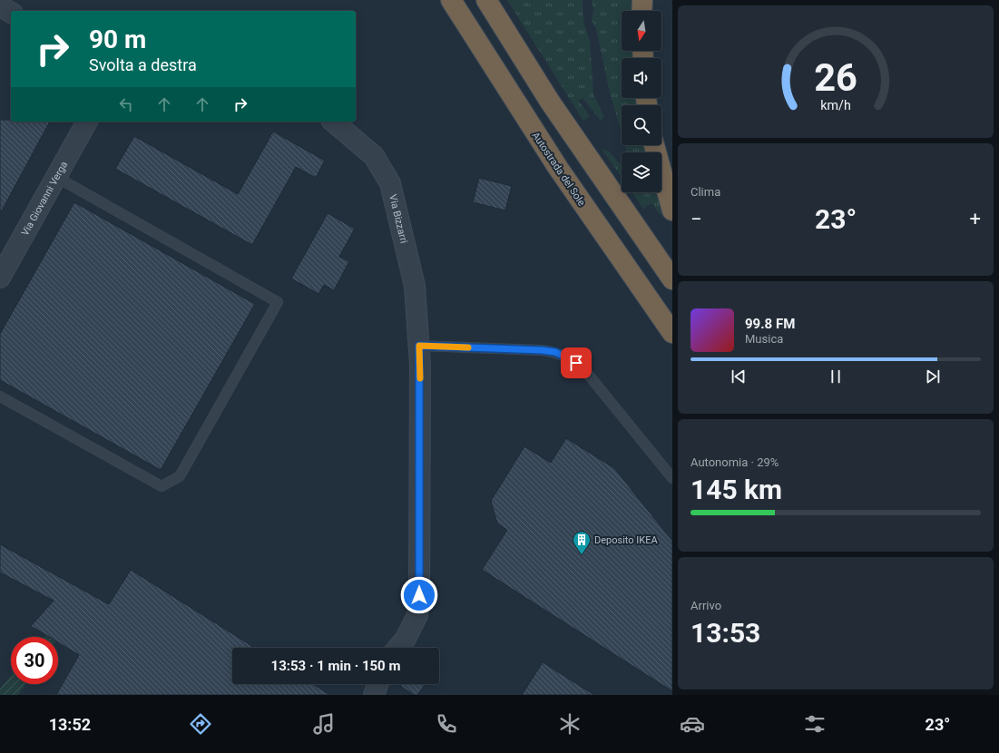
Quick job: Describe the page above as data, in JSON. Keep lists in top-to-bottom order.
{
  "streets": {
    "highway": ["Autostrada del Sole"],
    "street": ["Via Giovanni Verga", "Via Bizzarri"]
  },
  "places": {
    "building": ["Deposito IKEA"]
  },
  "north": "bottom",
  "page": {
    "turn": ["90 m", "Svolta a destra"],
    "tile": [
      "Clima",
      ["Autonomia · 29%", "145 km"],
      ["Arrivo", "13:53"]
    ],
    "heat": ["−", "23°", "+"],
    "song": ["99.8 FM", "Musica"],
    "limit": "30",
    "trip": "13:53 · 1 min · 150 m",
    "tabs": ["13:52", "23°"],
    "gauge": ["26", "km/h"]
  }
}
